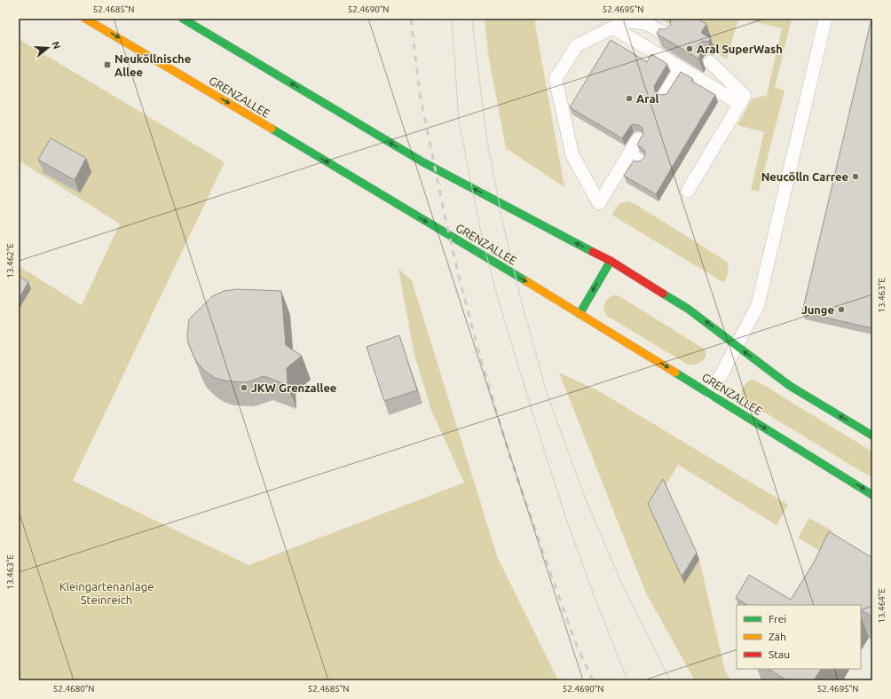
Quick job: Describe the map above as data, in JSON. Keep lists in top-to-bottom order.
{
  "streets": {
    "main road": ["GRENZALLEE"]
  },
  "parks": ["Kleingartenanlage Steinreich"],
  "places": {
    "other": [
      "Aral SuperWash",
      "Aral",
      "Neucölln Carree",
      "Junge",
      "JKW Grenzallee"
    ],
    "transit": ["Neuköllnische Allee"]
  },
  "legend": ["Frei", "Zäh", "Stau"],
  "north": "right",
  "coordinates": [
    "52.4685°N",
    "52.4690°N",
    "52.4695°N",
    "13.462°E",
    "13.463°E",
    "13.464°E",
    "52.4680°N"
  ]
}
